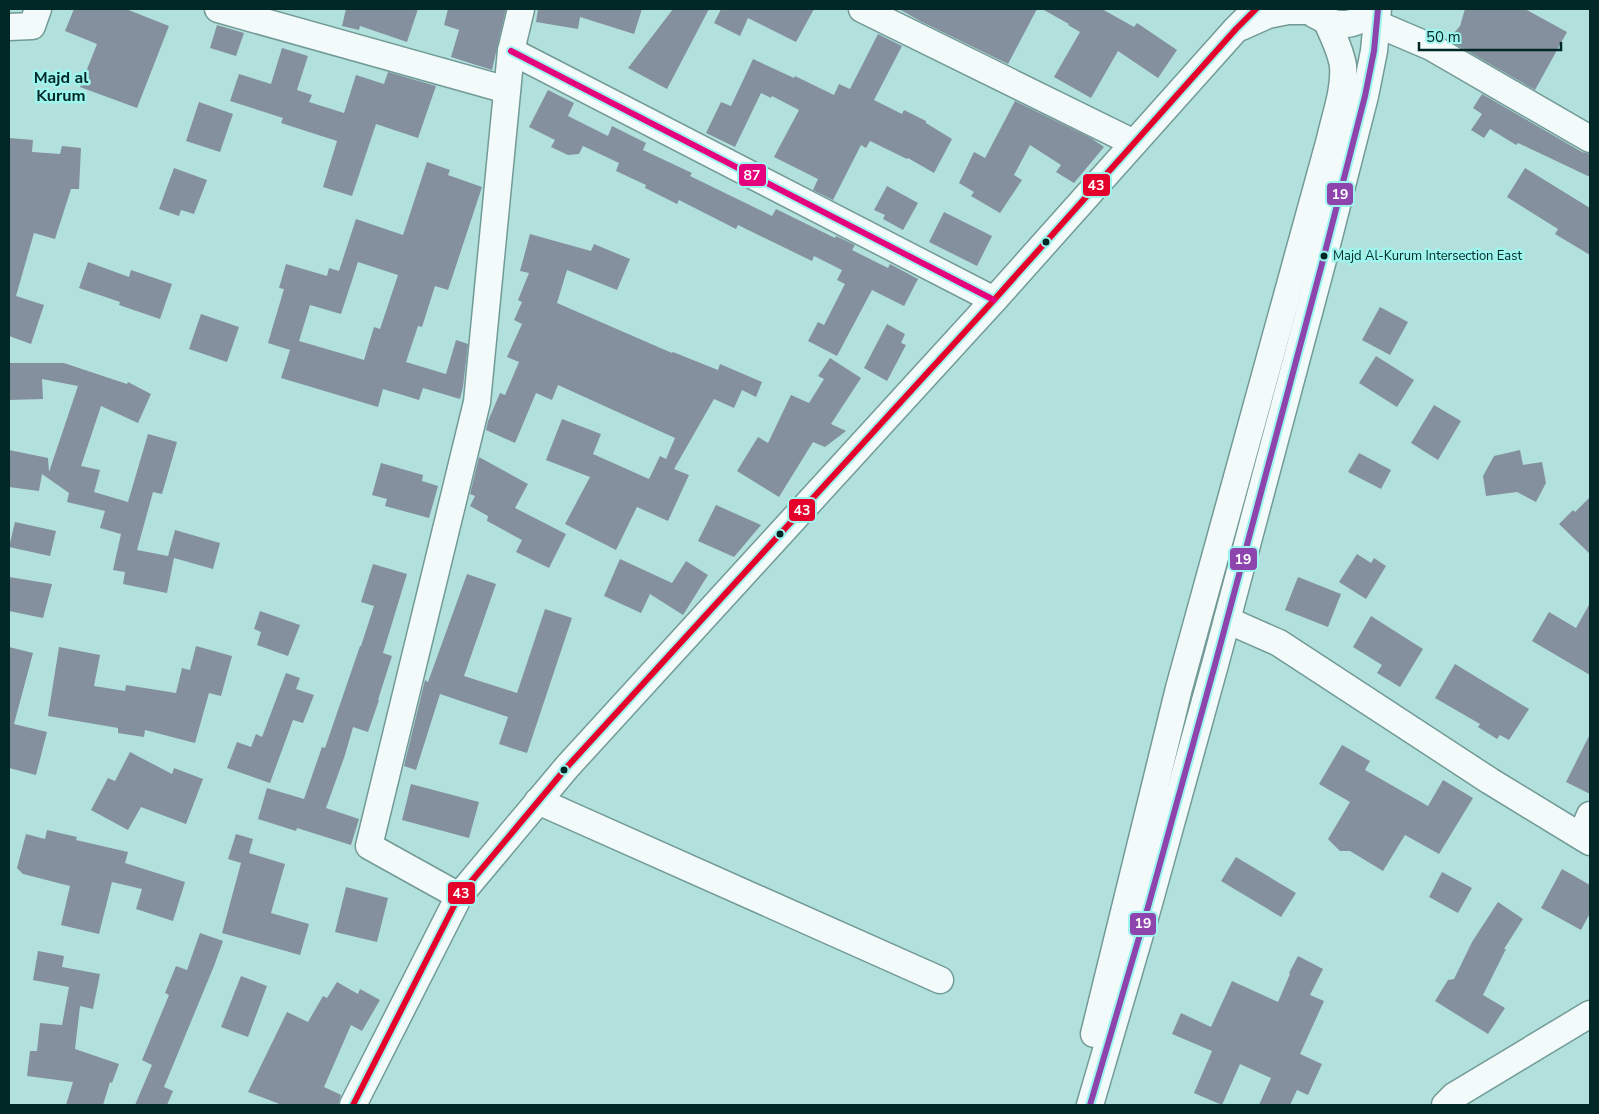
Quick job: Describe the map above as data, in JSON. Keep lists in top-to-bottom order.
{
  "districts": ["Majd al Kurum"],
  "places": ["Majd Al-Kurum Intersection East"],
  "lines": ["transit line 43", "transit line 19", "transit line 87"],
  "scale_bar": "50 m"
}
